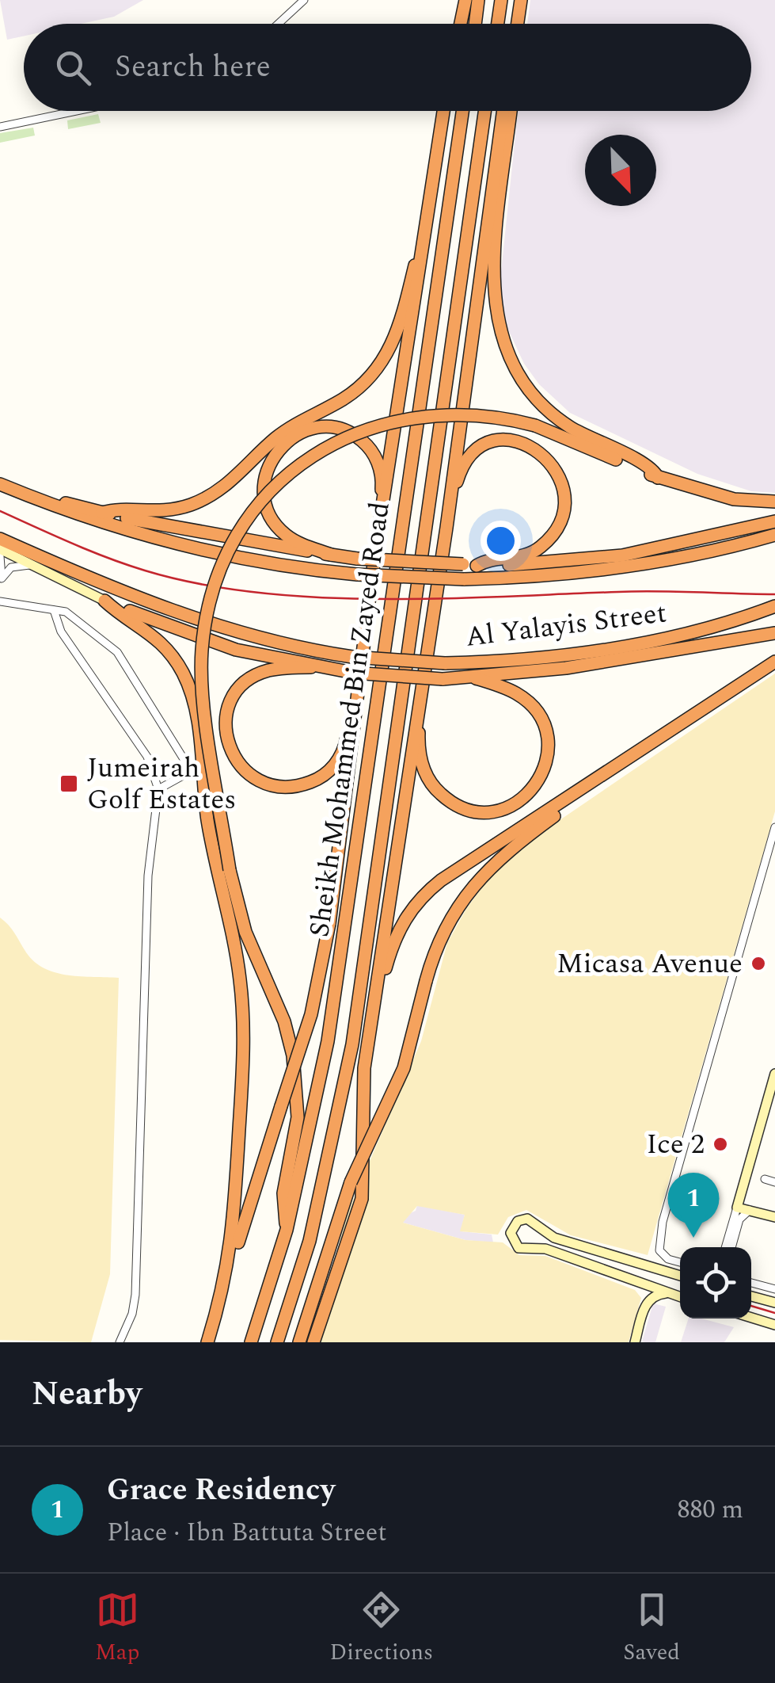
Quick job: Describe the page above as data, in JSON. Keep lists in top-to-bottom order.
{
  "streets": {
    "highway": ["Al Yalayis Street", "Sheikh Mohammed Bin Zayed Road"]
  },
  "places": {
    "transit": ["Jumeirah Golf Estates"],
    "other": ["Micasa Avenue", "Ice 2"]
  },
  "north": "bottom right",
  "page": {
    "search": "Search here",
    "pins": "1",
    "heading": "Nearby",
    "list": [
      {
        "mark": "1",
        "name": "Grace Residency",
        "note": "Place · Ibn Battuta Street",
        "value": "880 m"
      }
    ],
    "nav": ["Map", "Directions", "Saved"]
  }
}
